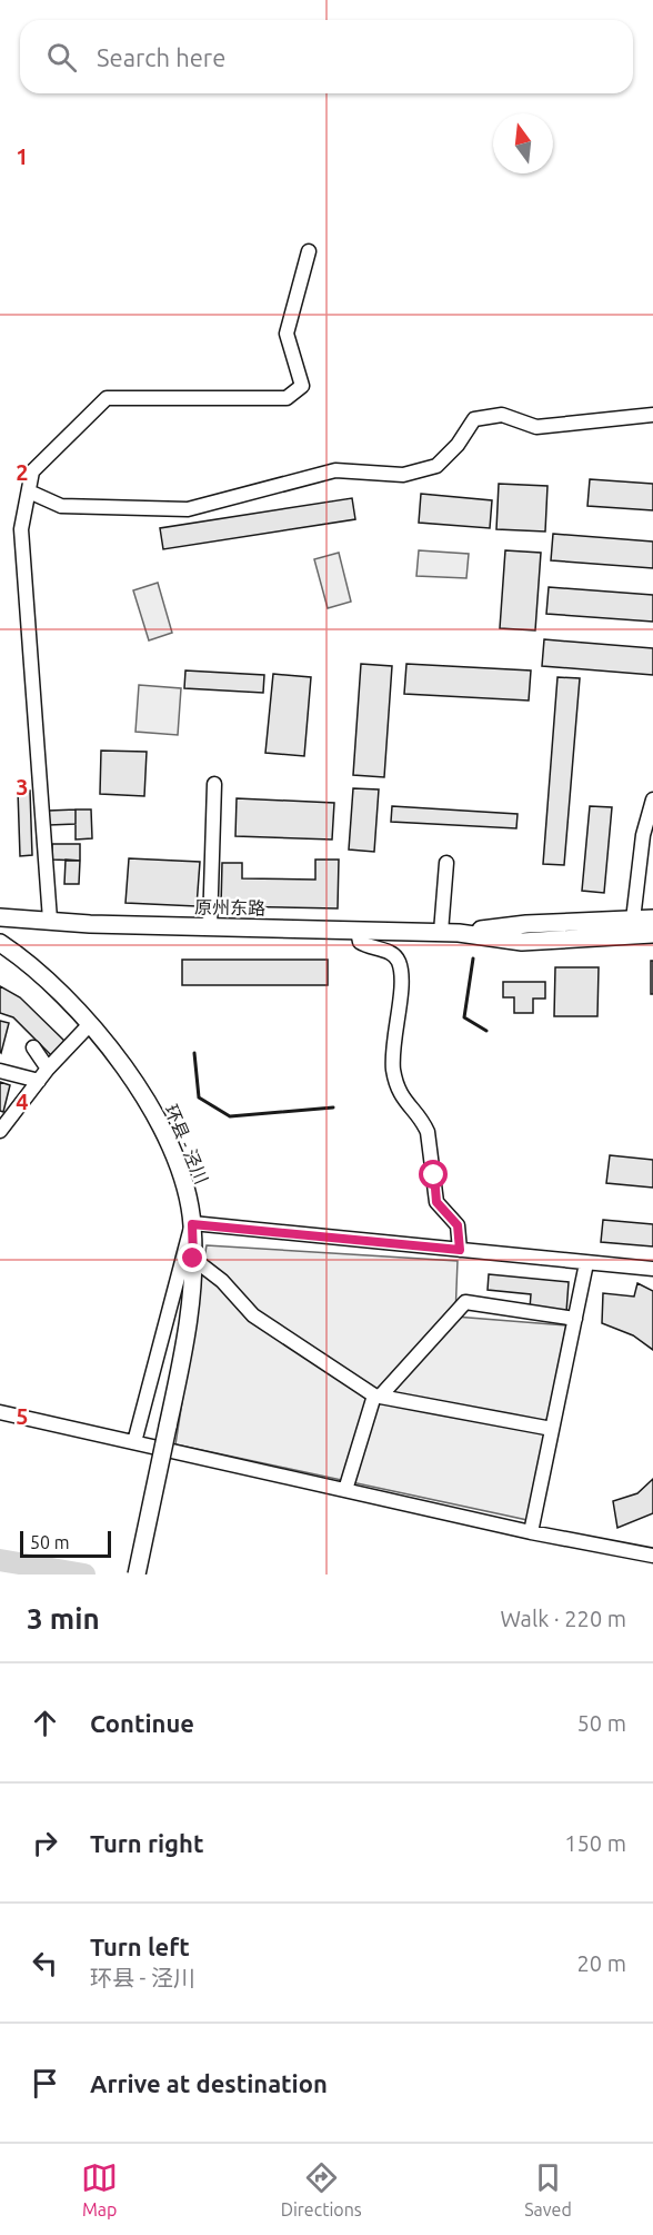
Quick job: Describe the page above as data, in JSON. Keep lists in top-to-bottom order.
{
  "streets": {
    "main road": ["原州东路", "环县 - 泾川"]
  },
  "scale_bar": "50 m",
  "north": "top",
  "page": {
    "search": "Search here",
    "scale": "50 m",
    "heading": ["3 min", "Walk · 220 m"],
    "list": [
      ["Continue", "50 m"],
      ["Turn right", "150 m"],
      ["Turn left", "环县 - 泾川", "20 m"],
      "Arrive at destination"
    ],
    "nav": ["Map", "Directions", "Saved"]
  },
  "grid": {
    "rows": [
      "1",
      "2",
      "3",
      "4",
      "5"
    ]
  }
}
